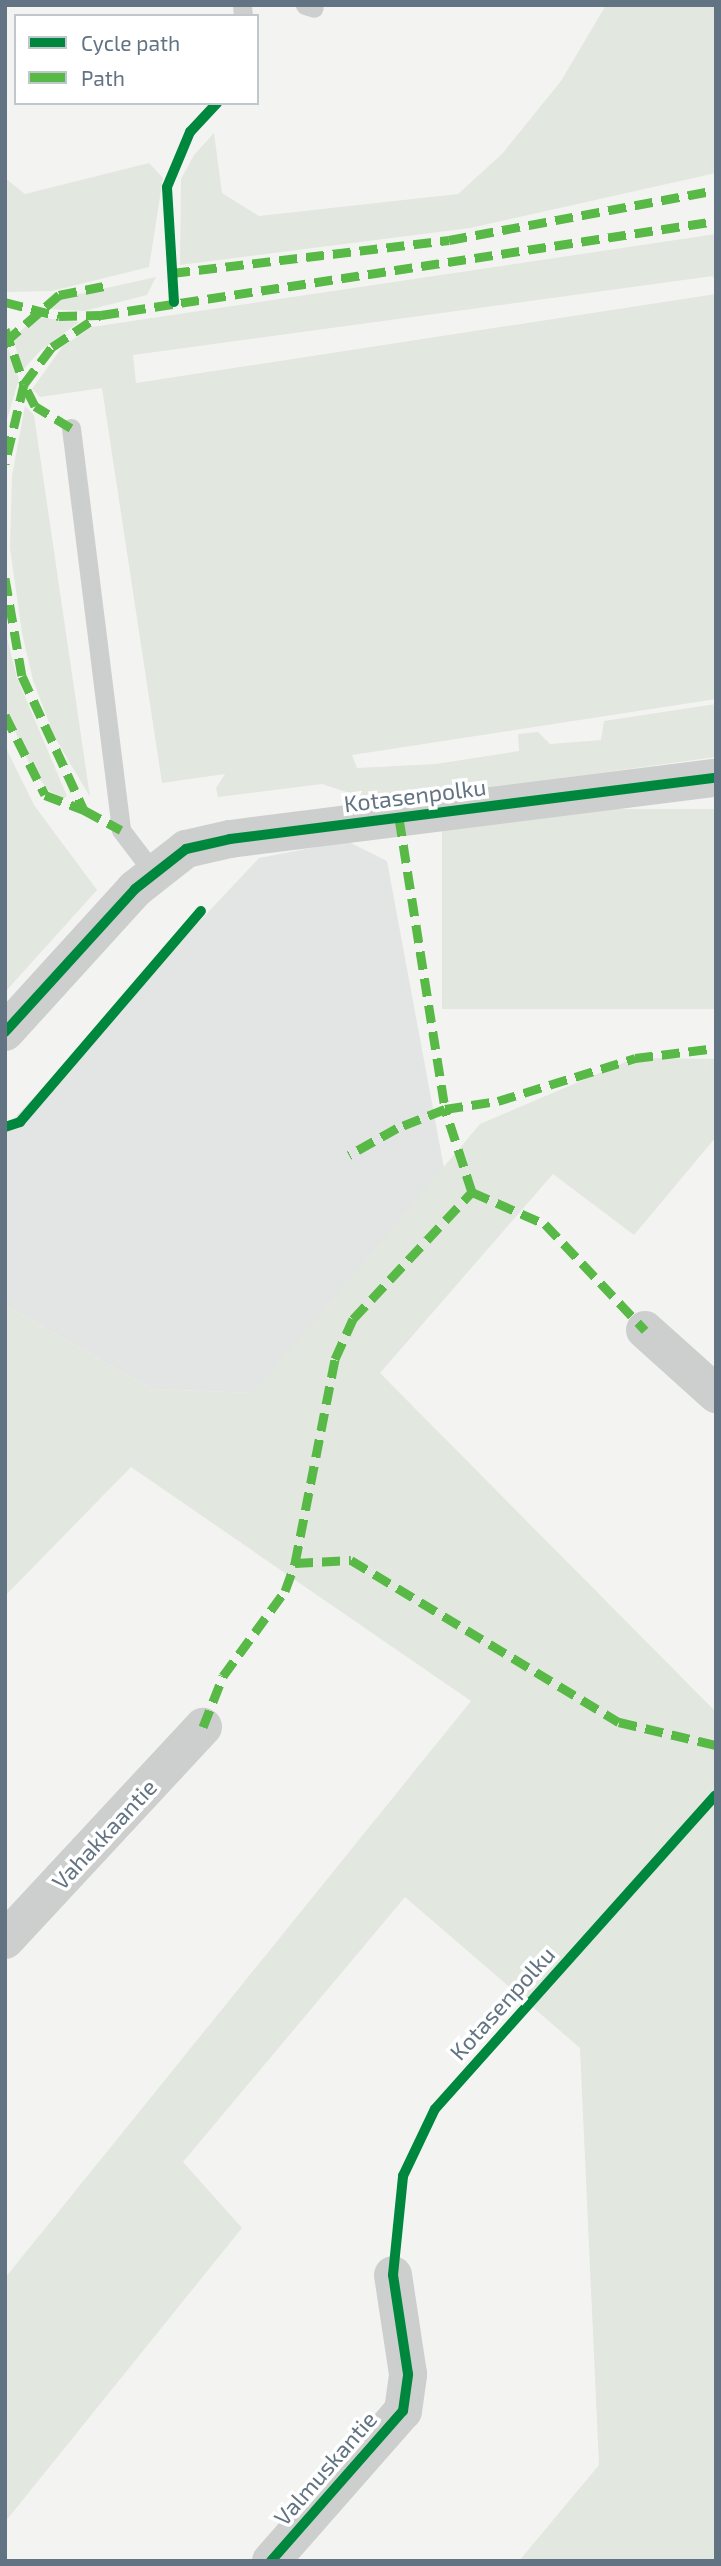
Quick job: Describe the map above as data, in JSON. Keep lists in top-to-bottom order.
{
  "streets": {
    "street": ["Kotasenpolku", "Vahakkaantie", "Valmuskantie"]
  },
  "legend": ["Cycle path", "Path"]
}
